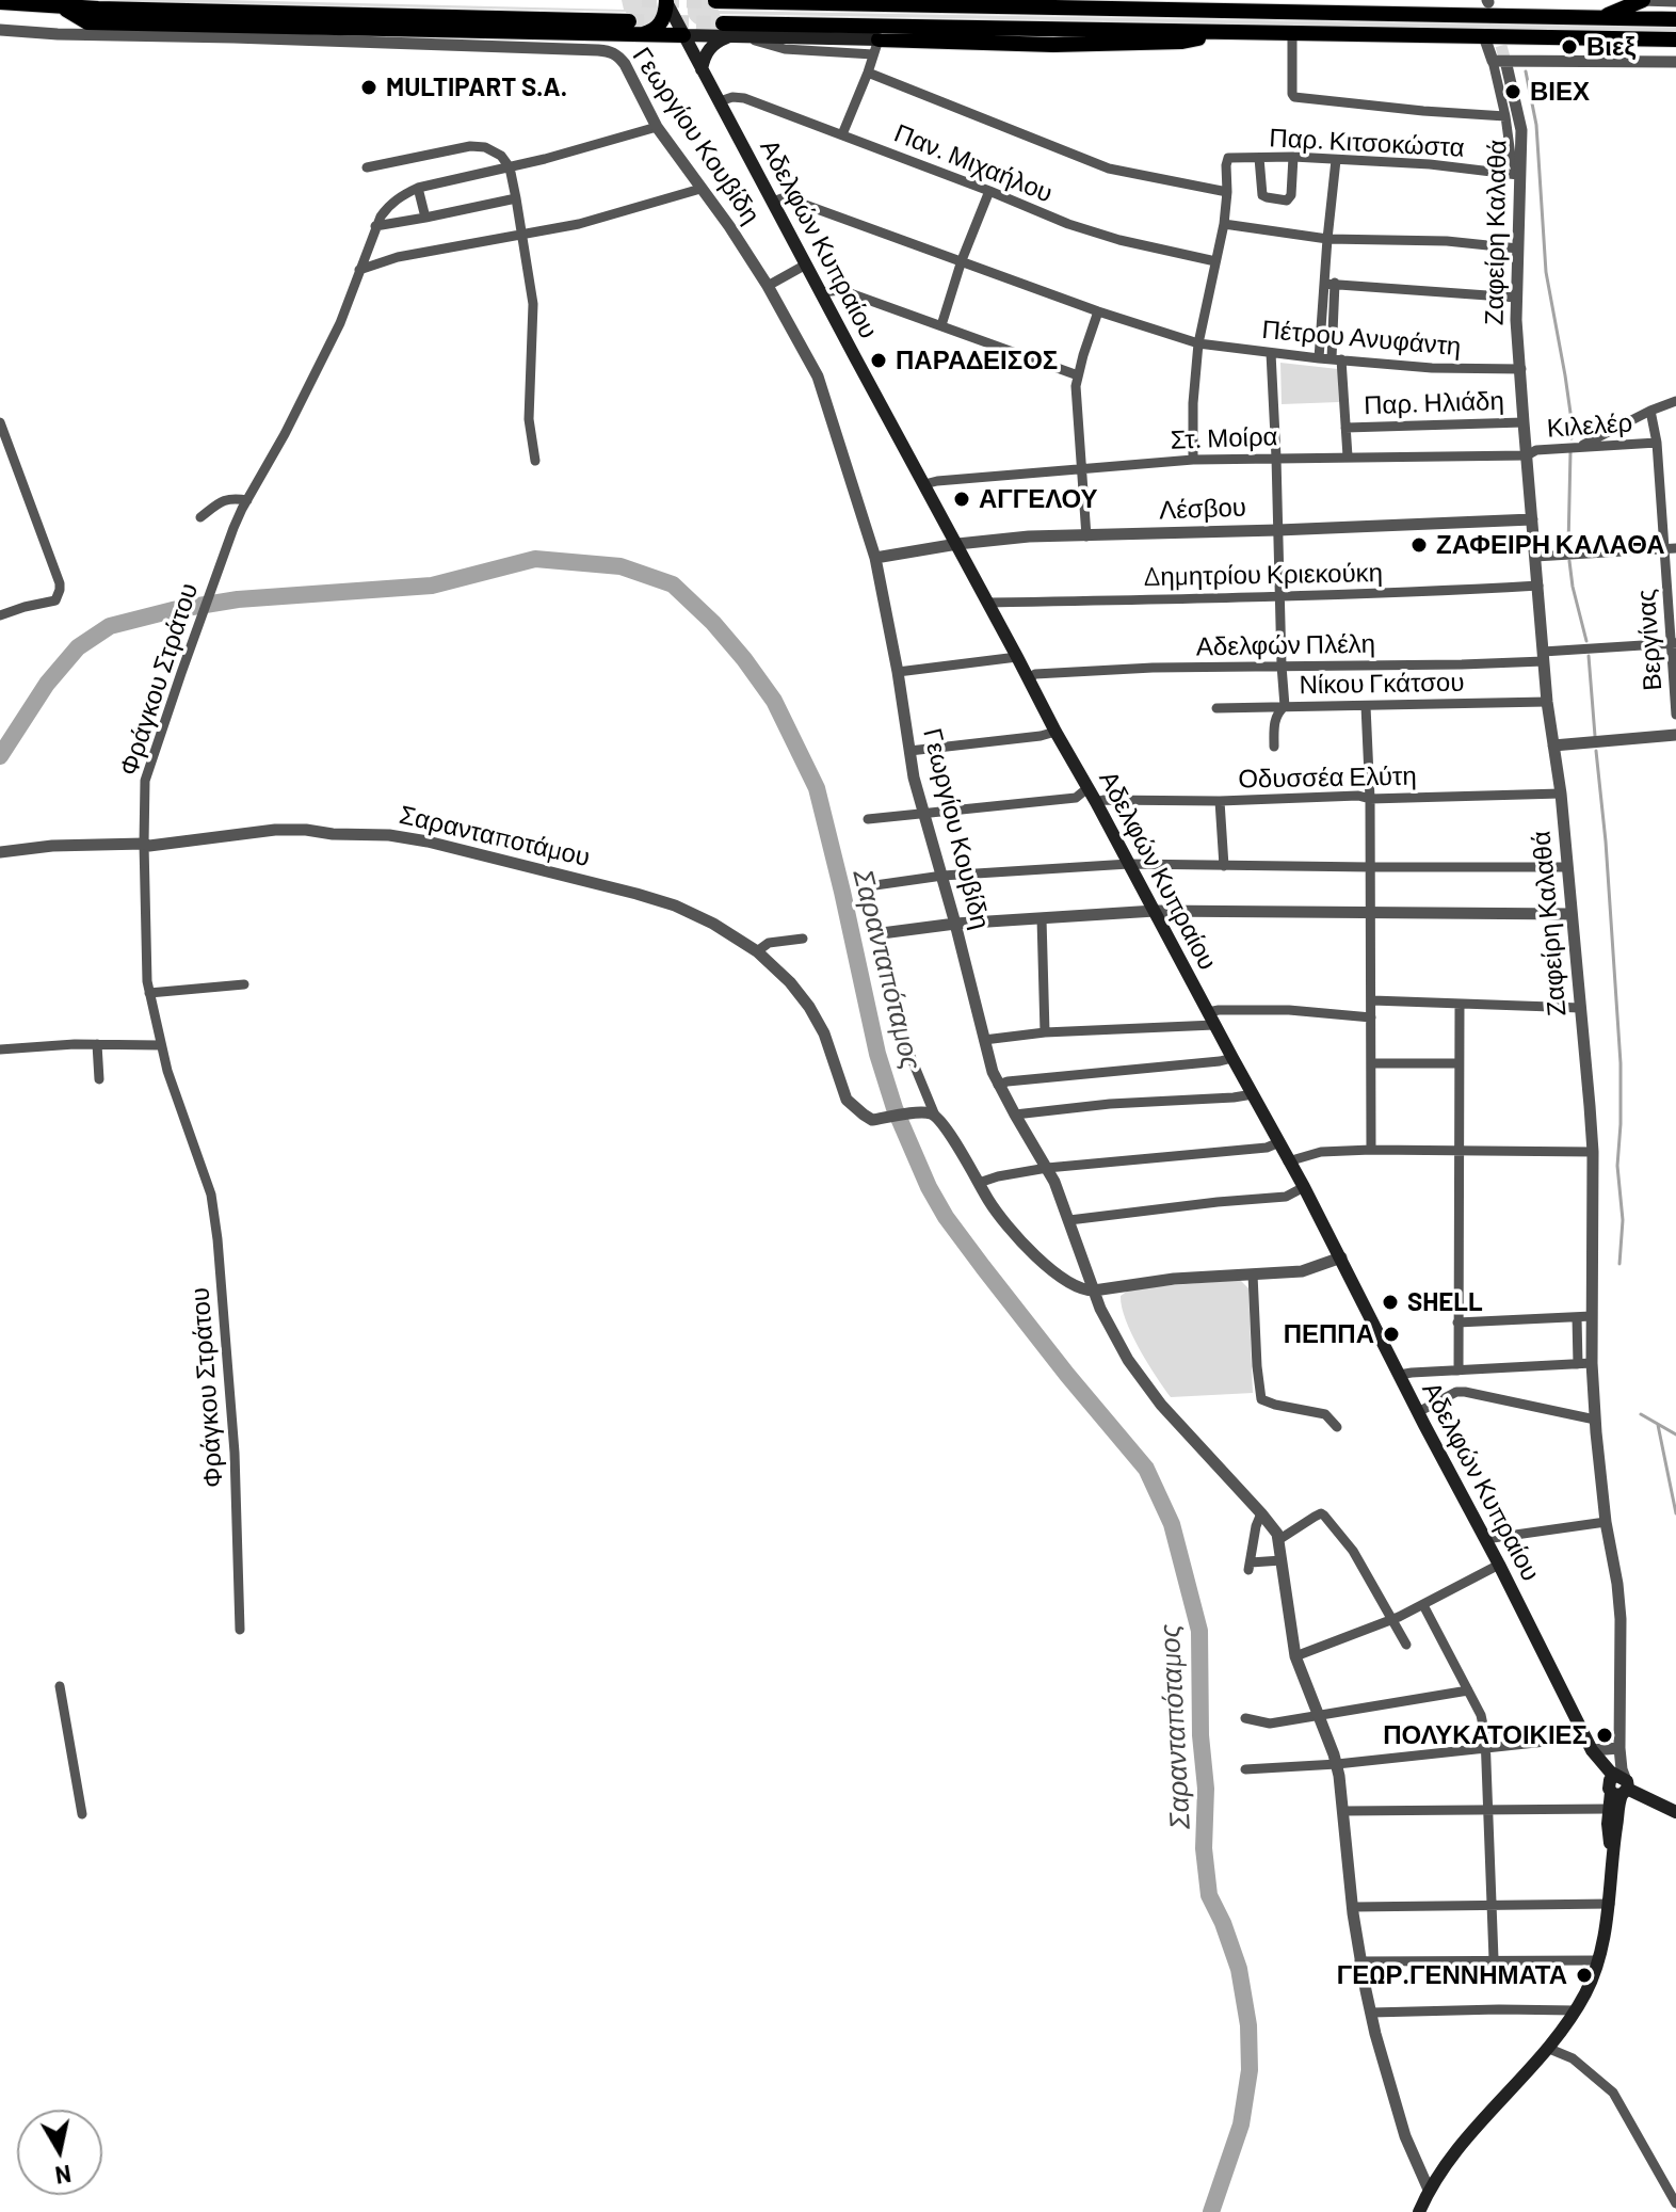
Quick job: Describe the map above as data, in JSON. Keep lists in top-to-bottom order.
{
  "streets": {
    "main road": ["Αδελφών Κυπραίου"],
    "street": [
      "Γεωργίου Κουβίδη",
      "Παρ. Κιτσοκώστα",
      "Παν. Μιχαήλου",
      "Ζαφείρη Καλαθά",
      "Πέτρου Ανυφάντη",
      "Παρ. Ηλιάδη",
      "Κιλελέρ",
      "Στ. Μοίρα",
      "Λέσβου",
      "Δημητρίου Κριεκούκη",
      "Βεργίνας",
      "Αδελφών Πλέλη",
      "Φράγκου Στράτου",
      "Νίκου Γκάτσου",
      "Οδυσσέα Ελύτη",
      "Σαρανταποτάμου"
    ]
  },
  "crossings": [
    ["Γεωργίου Κουβίδη", "Λέσβου"],
    ["Γεωργίου Κουβίδη", "Φράγκου Στράτου"],
    ["Παρ. Κιτσοκώστα", "Ζαφείρη Καλαθά"],
    ["Παν. Μιχαήλου", "Αδελφών Κυπραίου"],
    ["Ζαφείρη Καλαθά", "Αδελφών Κυπραίου"],
    ["Ζαφείρη Καλαθά", "Πέτρου Ανυφάντη"],
    ["Ζαφείρη Καλαθά", "Παρ. Ηλιάδη"],
    ["Ζαφείρη Καλαθά", "Κιλελέρ"],
    ["Ζαφείρη Καλαθά", "Στ. Μοίρα"],
    ["Ζαφείρη Καλαθά", "Λέσβου"],
    ["Ζαφείρη Καλαθά", "Δημητρίου Κριεκούκη"],
    ["Ζαφείρη Καλαθά", "Αδελφών Πλέλη"],
    ["Ζαφείρη Καλαθά", "Νίκου Γκάτσου"],
    ["Ζαφείρη Καλαθά", "Οδυσσέα Ελύτη"],
    ["Αδελφών Κυπραίου", "Πέτρου Ανυφάντη"],
    ["Αδελφών Κυπραίου", "Στ. Μοίρα"],
    ["Αδελφών Κυπραίου", "Λέσβου"],
    ["Αδελφών Κυπραίου", "Δημητρίου Κριεκούκη"],
    ["Αδελφών Κυπραίου", "Αδελφών Πλέλη"],
    ["Αδελφών Κυπραίου", "Οδυσσέα Ελύτη"],
    ["Κιλελέρ", "Στ. Μοίρα"],
    ["Κιλελέρ", "Βεργίνας"],
    ["Βεργίνας", "Αδελφών Πλέλη"],
    ["Φράγκου Στράτου", "Σαρανταποτάμου"]
  ],
  "water": ["Σαρανταπόταμος"],
  "places": [
    "Βιεξ",
    "MULTIPART S.A.",
    "ΒΙΕΧ",
    "ΠΑΡΑΔΕΙΣΟΣ",
    "ΑΓΓΕΛΟΥ",
    "ΖΑΦΕΙΡΗ ΚΑΛΑΘΑ",
    "SHELL",
    "ΠΕΠΠΑ",
    "ΠΟΛΥΚΑΤΟΙΚΙΕΣ",
    "ΓΕΩΡ.ΓΕΝΝΗΜΑΤΑ"
  ],
  "north": "bottom"
}
